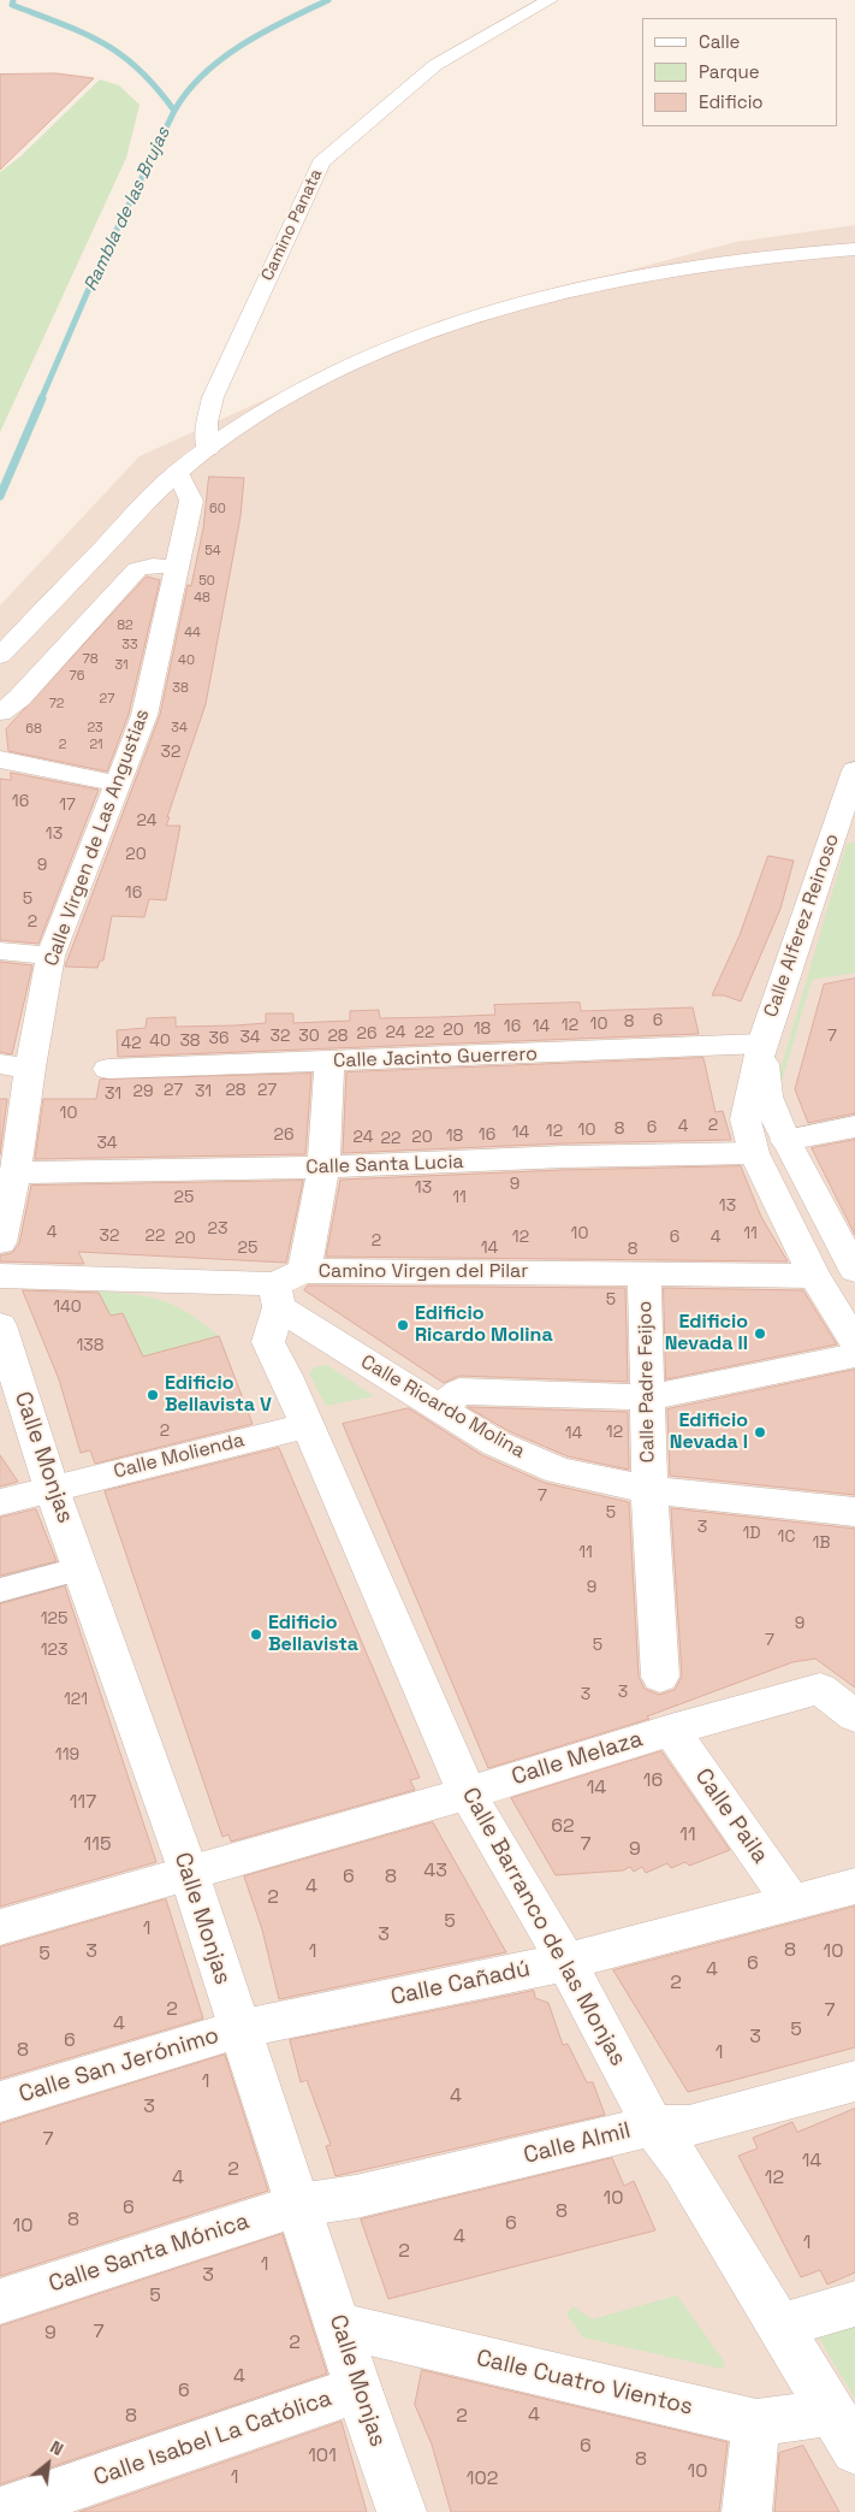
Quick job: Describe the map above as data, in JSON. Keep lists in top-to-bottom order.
{
  "streets": {
    "street": [
      "Camino Panata",
      "Calle Virgen de Las Angustias",
      "Calle Alferez Reinoso",
      "Calle Jacinto Guerrero",
      "Calle Santa Lucia",
      "Camino Virgen del Pilar",
      "Calle Padre Feijoo",
      "Calle Ricardo Molina",
      "Calle Molienda",
      "Calle Monjas",
      "Calle Melaza",
      "Calle Paila",
      "Calle Barranco de las Monjas",
      "Calle Cañadú",
      "Calle San Jerónimo",
      "Calle Almil",
      "Calle Santa Mónica",
      "Calle Cuatro Vientos",
      "Calle Isabel La Católica"
    ]
  },
  "crossings": [
    ["Calle Virgen de Las Angustias", "Calle Santa Lucia"],
    ["Calle Alferez Reinoso", "Calle Jacinto Guerrero"],
    ["Calle Alferez Reinoso", "Calle Santa Lucia"],
    ["Calle Alferez Reinoso", "Camino Virgen del Pilar"],
    ["Calle Jacinto Guerrero", "Calle Barranco de las Monjas"],
    ["Calle Santa Lucia", "Calle Barranco de las Monjas"],
    ["Camino Virgen del Pilar", "Calle Padre Feijoo"],
    ["Camino Virgen del Pilar", "Calle Ricardo Molina"],
    ["Camino Virgen del Pilar", "Calle Barranco de las Monjas"],
    ["Calle Padre Feijoo", "Calle Ricardo Molina"],
    ["Calle Ricardo Molina", "Calle Barranco de las Monjas"],
    ["Calle Molienda", "Calle Monjas"],
    ["Calle Molienda", "Calle Barranco de las Monjas"],
    ["Calle Monjas", "Calle Melaza"],
    ["Calle Monjas", "Calle Cañadú"],
    ["Calle Monjas", "Calle San Jerónimo"],
    ["Calle Monjas", "Calle Almil"],
    ["Calle Monjas", "Calle Santa Mónica"],
    ["Calle Monjas", "Calle Cuatro Vientos"],
    ["Calle Monjas", "Calle Isabel La Católica"],
    ["Calle Melaza", "Calle Paila"],
    ["Calle Melaza", "Calle Barranco de las Monjas"],
    ["Calle Paila", "Calle Cañadú"],
    ["Calle Barranco de las Monjas", "Calle Cañadú"],
    ["Calle Barranco de las Monjas", "Calle Almil"],
    ["Calle Barranco de las Monjas", "Calle Cuatro Vientos"],
    ["Calle Cañadú", "Calle San Jerónimo"],
    ["Calle Almil", "Calle Santa Mónica"]
  ],
  "water": ["Rambla de las Brujas"],
  "places": [
    "Edificio Ricardo Molina",
    "Edificio Nevada II",
    "Edificio Bellavista V",
    "Edificio Nevada I",
    "Edificio Bellavista"
  ],
  "house_numbers": [
    "60",
    "54",
    "50",
    "48",
    "82",
    "44",
    "33",
    "78",
    "40",
    "31",
    "76",
    "38",
    "27",
    "72",
    "23",
    "34",
    "68",
    "2",
    "21",
    "32",
    "16",
    "17",
    "24",
    "13",
    "20",
    "9",
    "16",
    "5",
    "2",
    "6",
    "8",
    "10",
    "12",
    "16",
    "14",
    "18",
    "20",
    "24",
    "22",
    "26",
    "32",
    "30",
    "28",
    "7",
    "34",
    "36",
    "40",
    "38",
    "42",
    "27",
    "28",
    "27",
    "29",
    "31",
    "31",
    "10",
    "2",
    "4",
    "6",
    "8",
    "10",
    "12",
    "14",
    "26",
    "16",
    "18",
    "24",
    "20",
    "22",
    "34",
    "9",
    "13",
    "25",
    "11",
    "13",
    "23",
    "4",
    "10",
    "11",
    "32",
    "22",
    "12",
    "6",
    "4",
    "20",
    "2",
    "25",
    "14",
    "8",
    "5",
    "140",
    "138",
    "2",
    "12",
    "14",
    "7",
    "5",
    "3",
    "1D",
    "1C",
    "1B",
    "11",
    "9",
    "125",
    "9",
    "7",
    "5",
    "123",
    "3",
    "3",
    "121",
    "119",
    "16",
    "14",
    "117",
    "62",
    "11",
    "115",
    "7",
    "9",
    "43",
    "6",
    "8",
    "4",
    "2",
    "5",
    "1",
    "3",
    "8",
    "3",
    "1",
    "10",
    "5",
    "6",
    "4",
    "2",
    "2",
    "7",
    "4",
    "5",
    "3",
    "6",
    "8",
    "1",
    "1",
    "4",
    "3",
    "7",
    "14",
    "2",
    "4",
    "12",
    "10",
    "6",
    "8",
    "8",
    "6",
    "10",
    "4",
    "1",
    "2",
    "1",
    "3",
    "5",
    "7",
    "9",
    "2",
    "4",
    "6",
    "4",
    "8",
    "2",
    "6",
    "101",
    "8",
    "10",
    "1",
    "102"
  ],
  "legend": ["Calle", "Parque", "Edificio"],
  "north": "top right"
}
